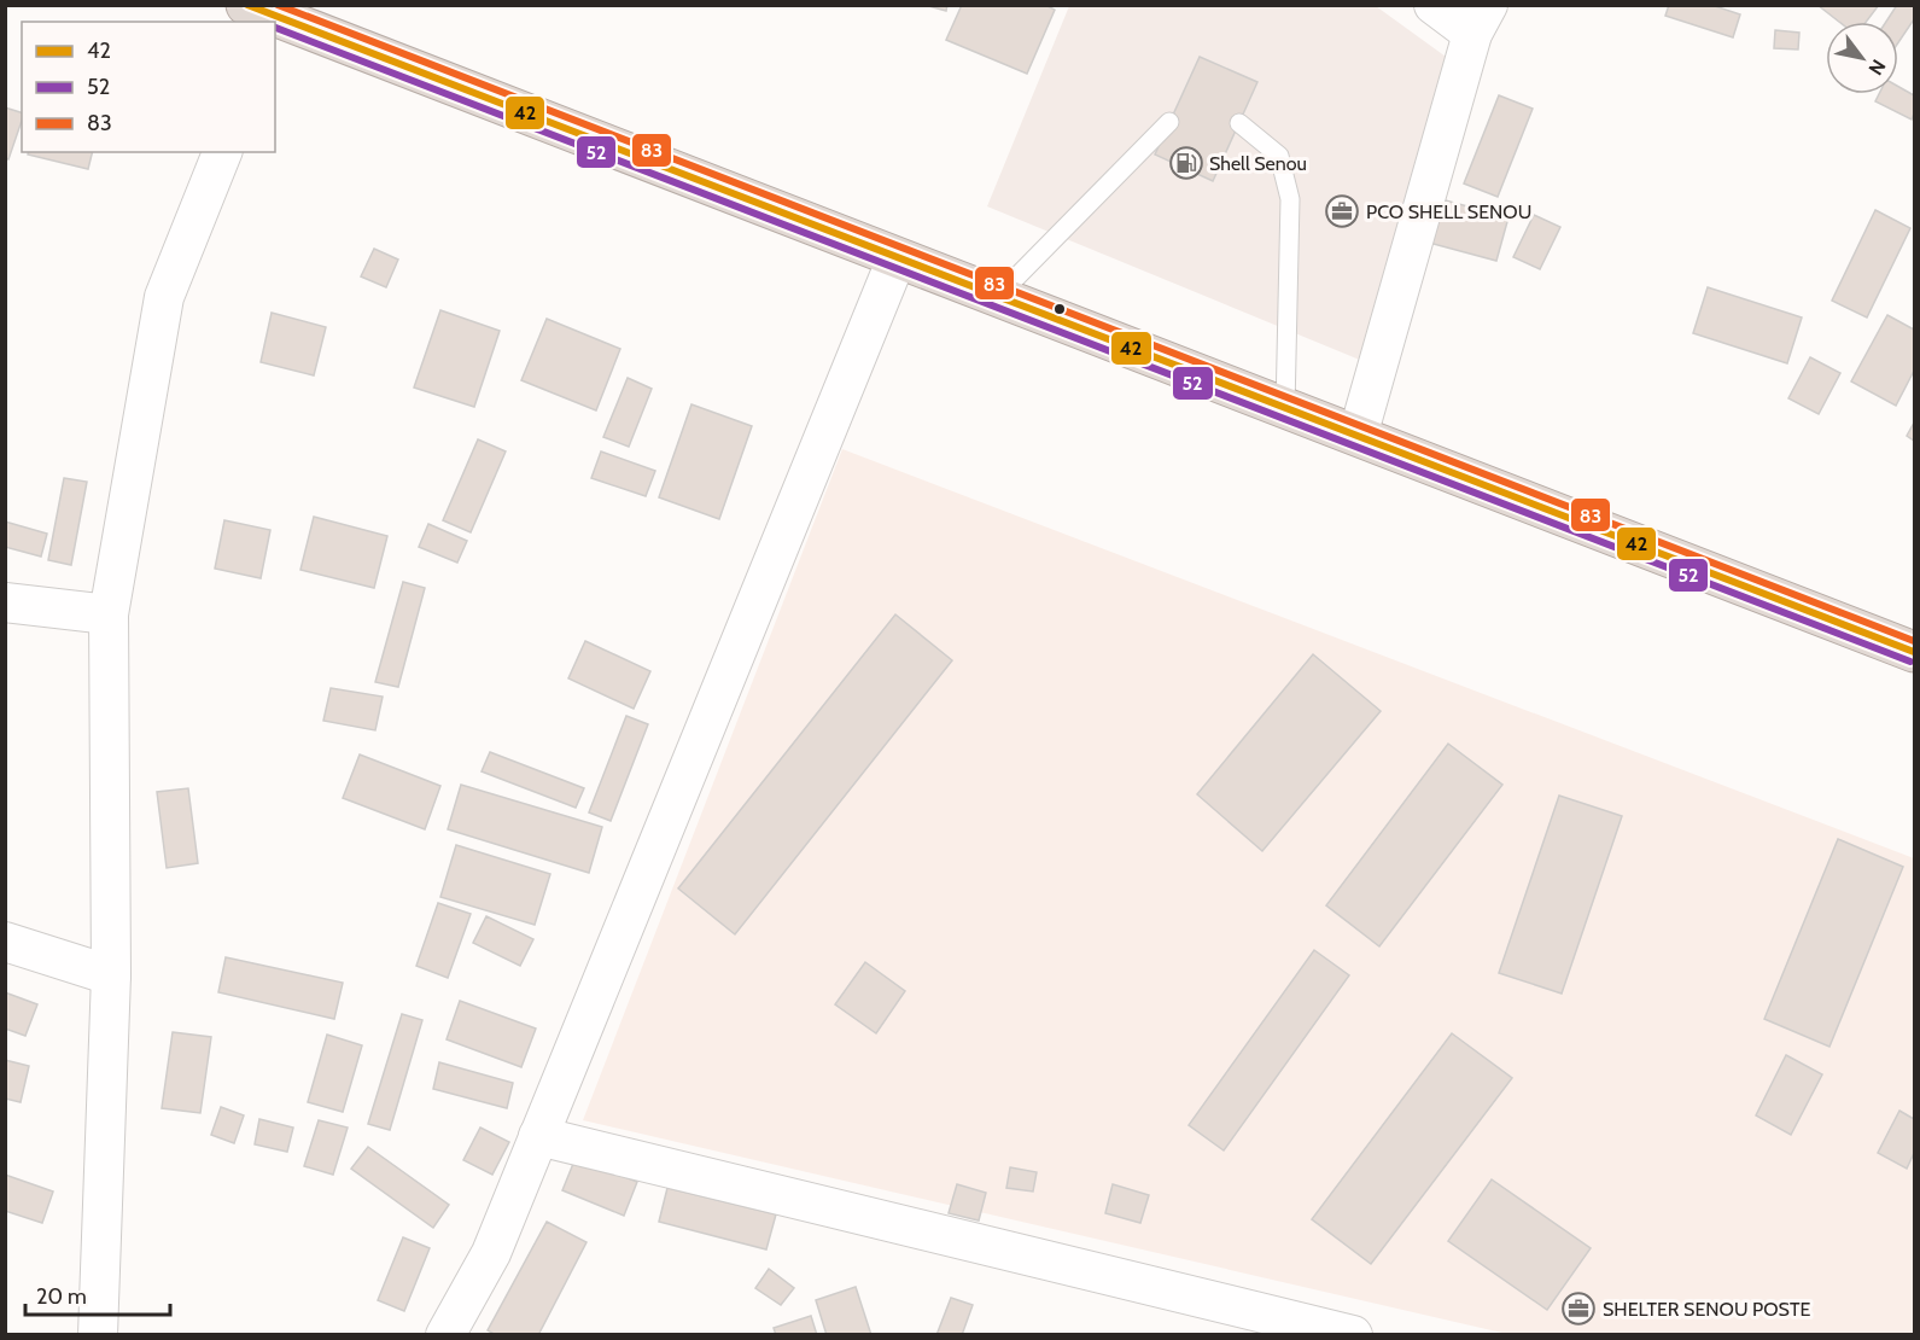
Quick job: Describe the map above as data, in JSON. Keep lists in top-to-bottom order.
{
  "places": {
    "fuel station": ["Shell Senou"],
    "office": ["PCO SHELL SENOU", "SHELTER SENOU POSTE"]
  },
  "lines": ["transit line 42", "transit line 83", "transit line 52"],
  "legend": ["42", "52", "83"],
  "scale_bar": "20 m",
  "north": "bottom right"
}
